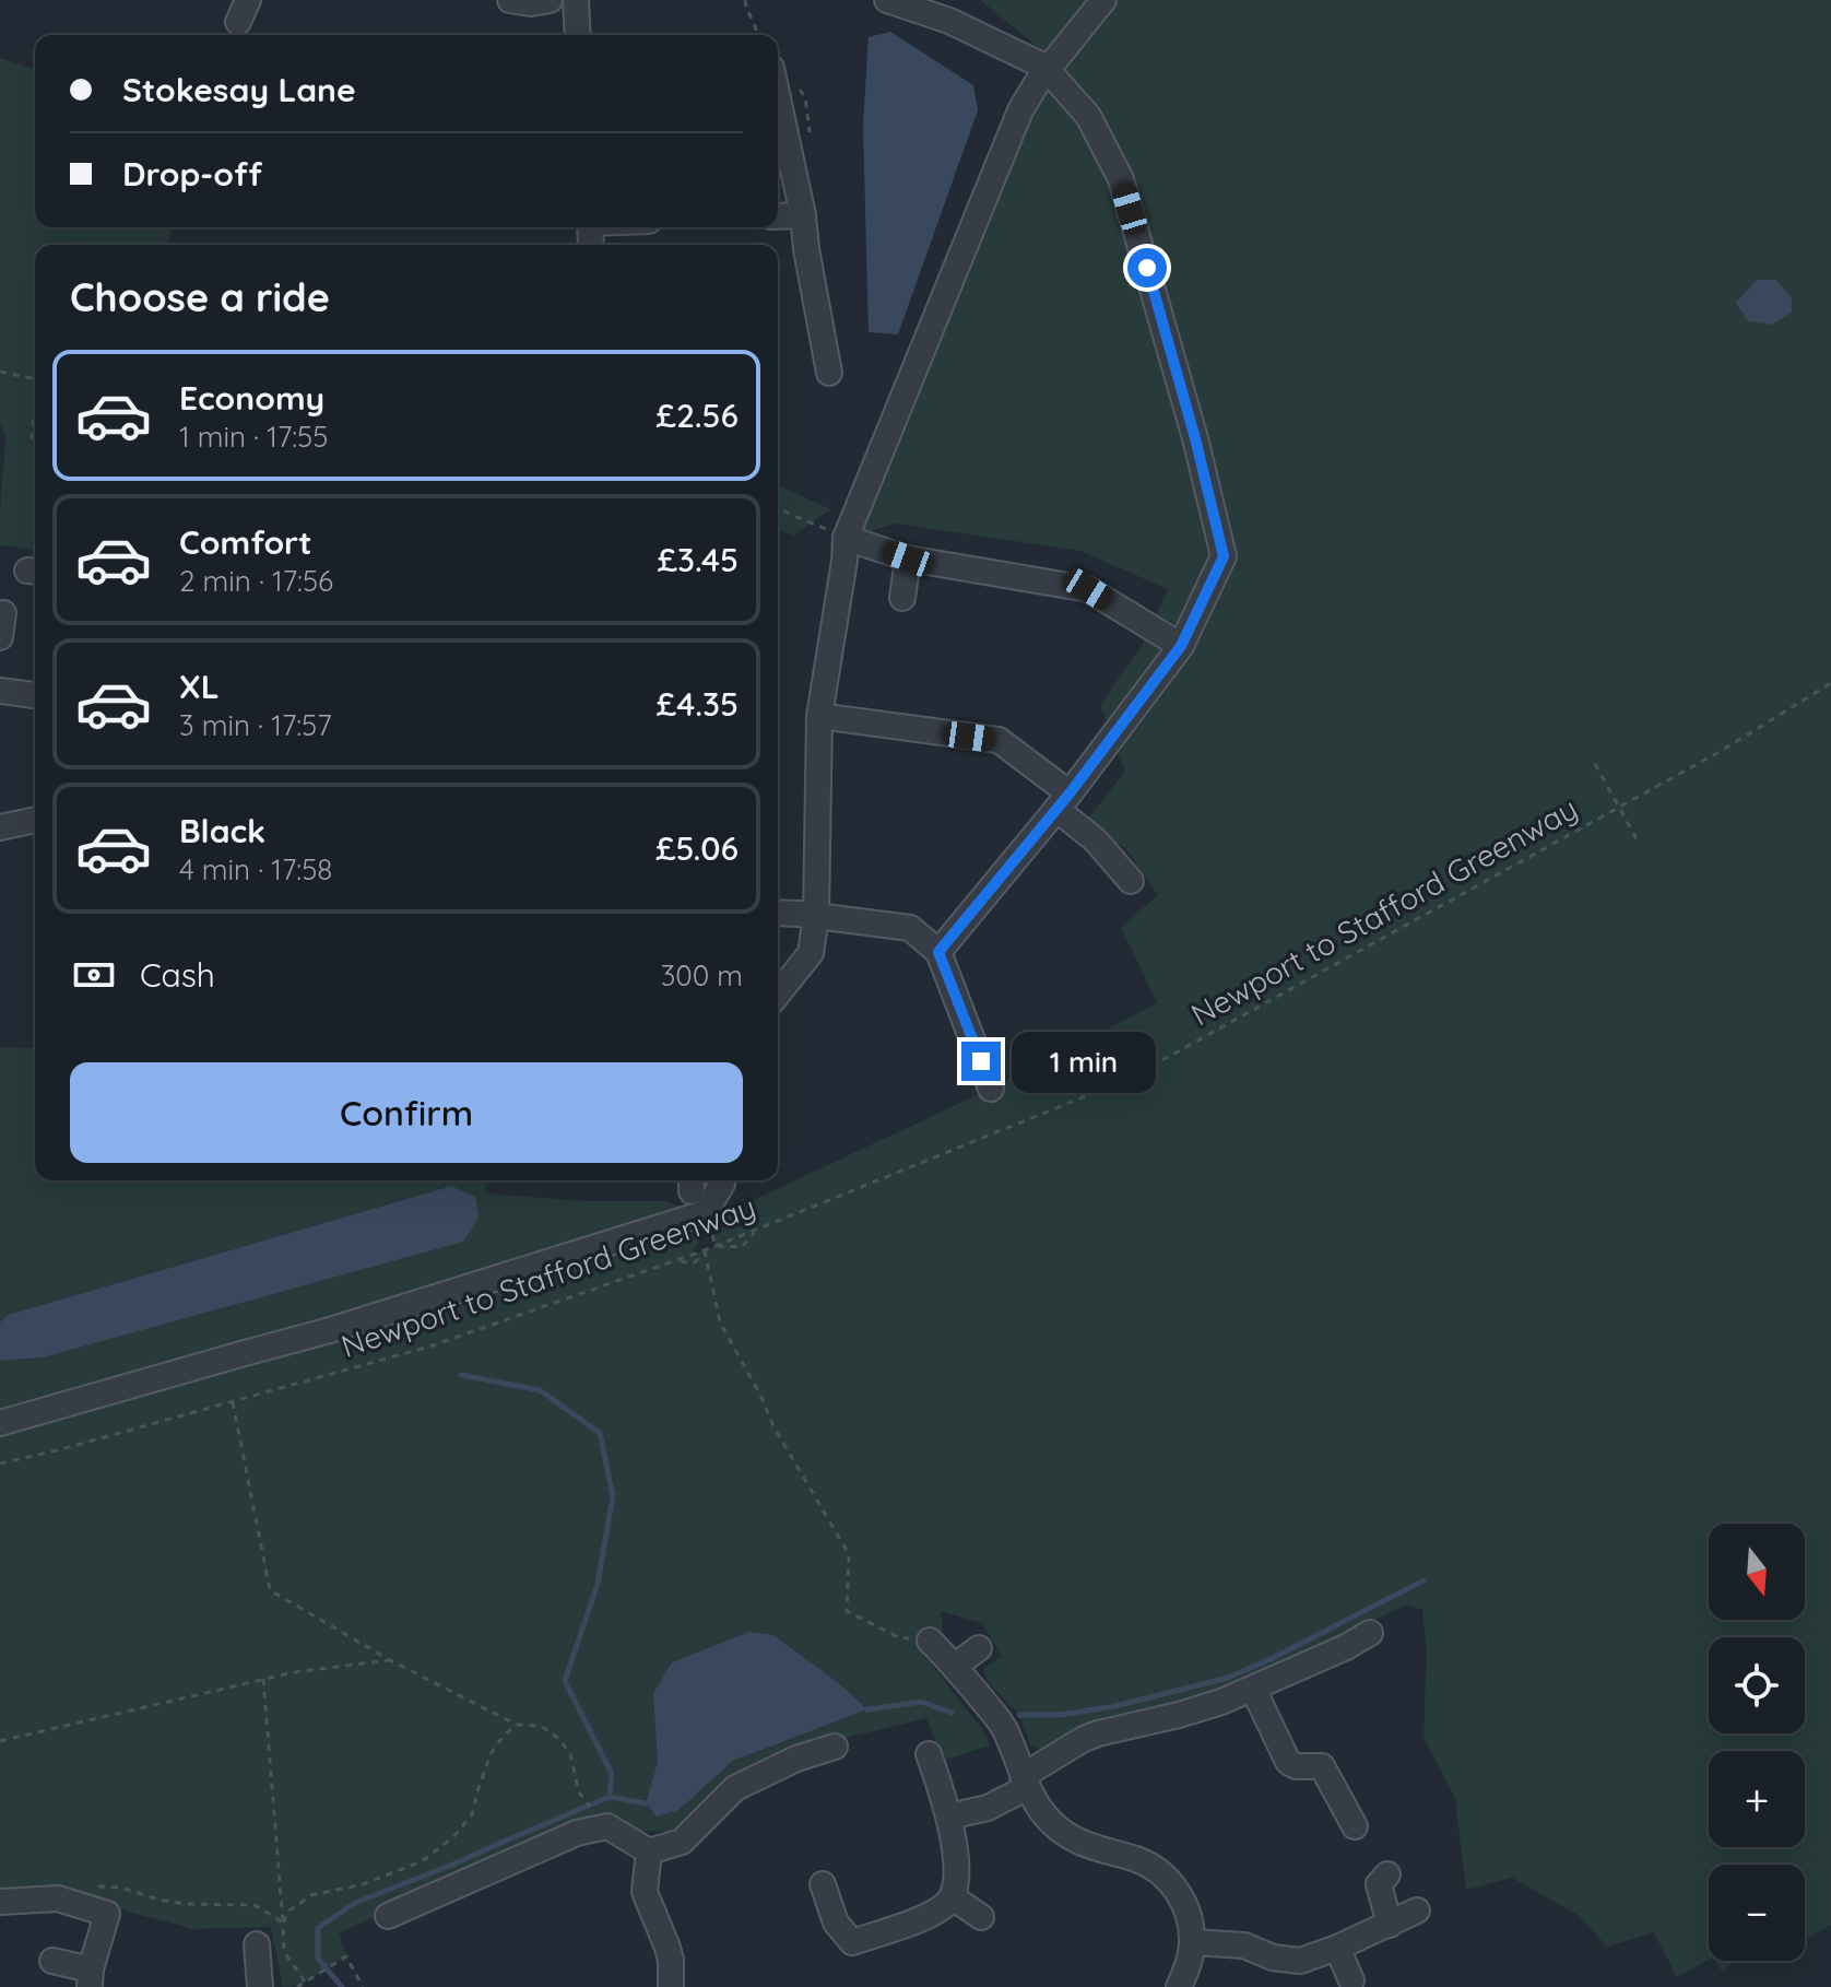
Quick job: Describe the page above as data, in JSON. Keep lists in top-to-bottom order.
{
  "streets": {
    "path": ["Newport to Stafford Greenway"]
  },
  "north": "bottom",
  "page": {
    "banner": ["Stokesay Lane", "Drop-off"],
    "heading": "Choose a ride",
    "list": [
      {
        "name": "Economy",
        "note": "1 min · 17:55",
        "value": "£2.56"
      },
      {
        "name": "Comfort",
        "note": "2 min · 17:56",
        "value": "£3.45"
      },
      {
        "name": "XL",
        "note": "3 min · 17:57",
        "value": "£4.35"
      },
      {
        "name": "Black",
        "note": "4 min · 17:58",
        "value": "£5.06"
      }
    ],
    "pay": ["Cash", "300 m"],
    "bubble": "1 min",
    "buttons": "Confirm",
    "map_buttons": ["+", "−"]
  }
}
